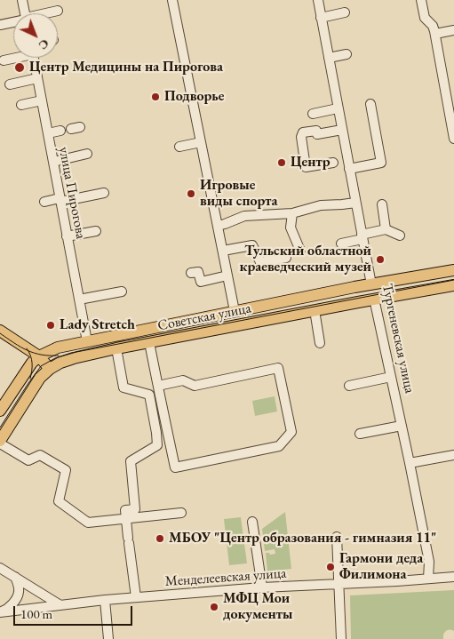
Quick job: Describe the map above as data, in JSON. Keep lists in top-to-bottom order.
{
  "streets": {
    "main road": ["Советская улица", "Тургеневская улица"],
    "street": ["улица Пирогова", "Менделеевская улица"]
  },
  "crossings": [
    ["улица Пирогова", "Советская улица"],
    ["Советская улица", "Тургеневская улица"],
    ["Тургеневская улица", "Менделеевская улица"]
  ],
  "places": [
    "Центр Медицины на Пирогова",
    "Подворье",
    "Центр",
    "Игровые виды спорта",
    "Тульский областной краеведческий музей",
    "Lady Stretch",
    "МБОУ \"Центр образования - гимназия 11\"",
    "Гармони деда Филимона",
    "МФЦ Мои документы"
  ],
  "scale_bar": "100 m",
  "north": "bottom right"
}
